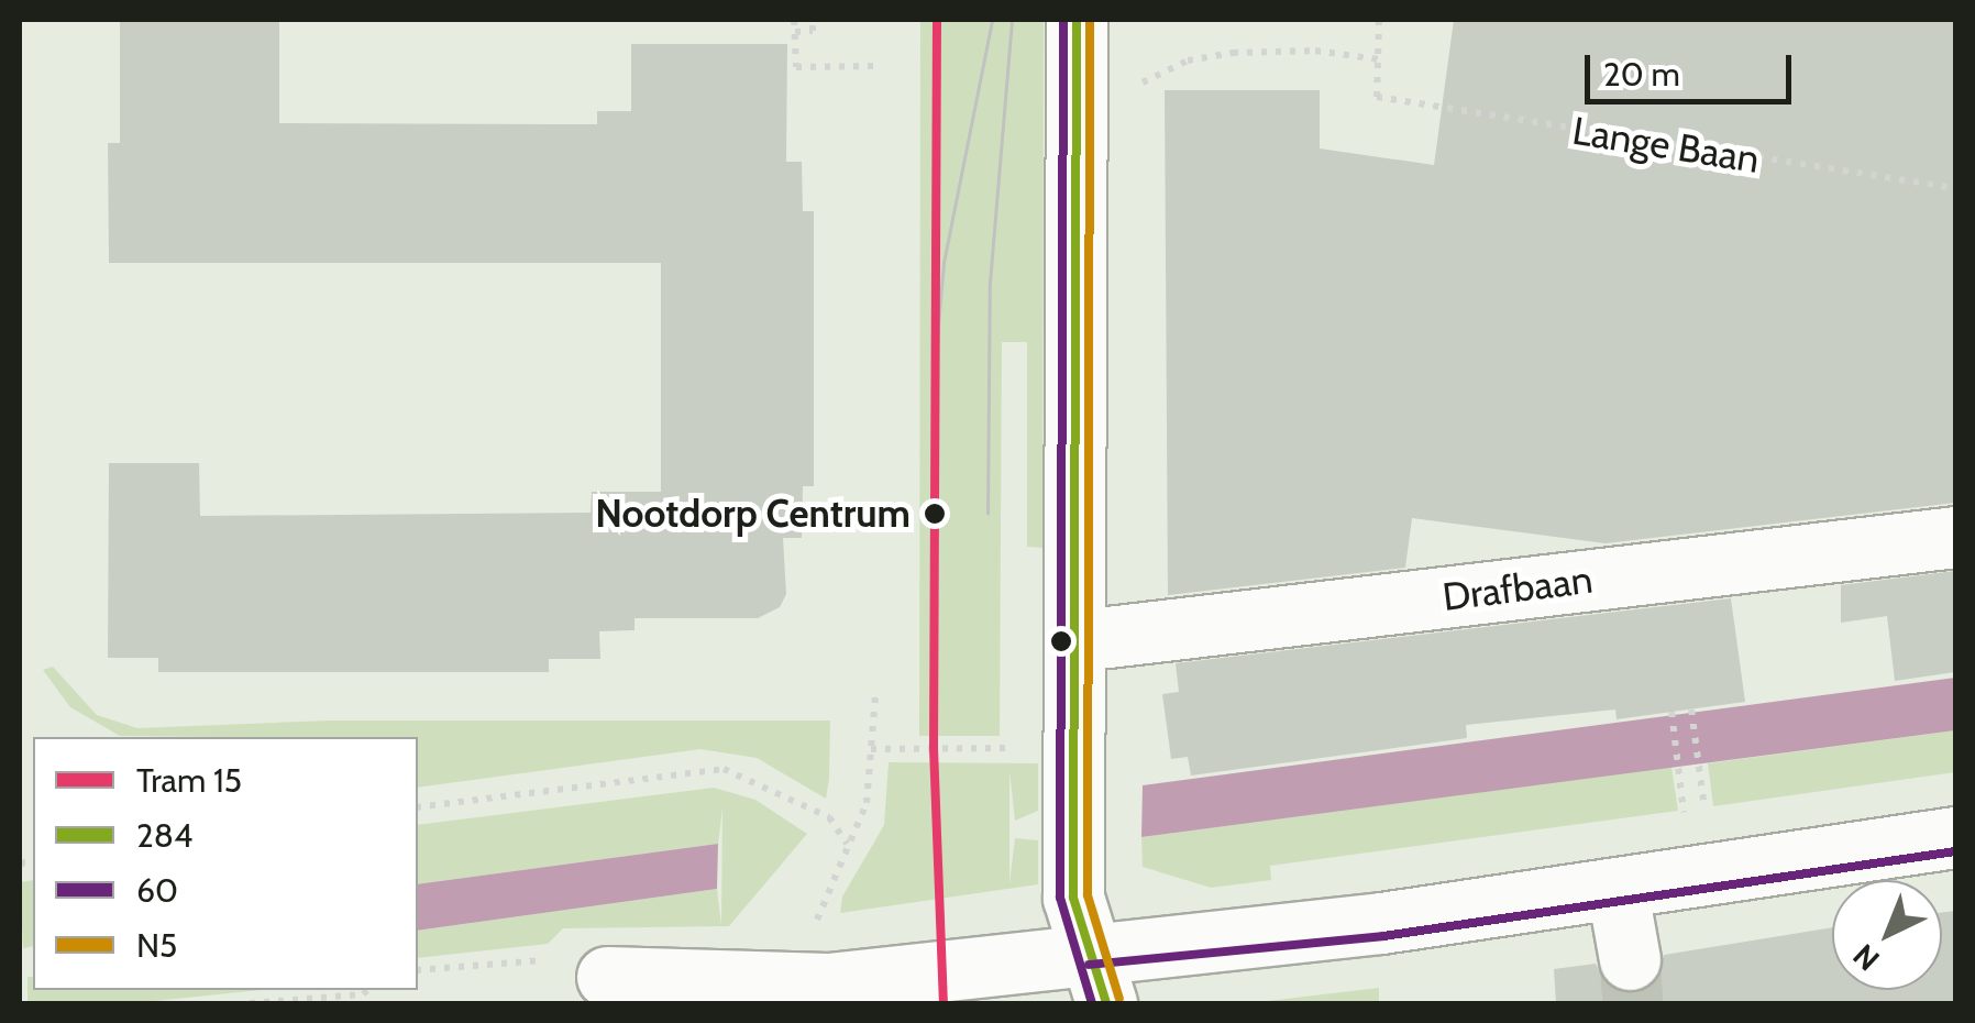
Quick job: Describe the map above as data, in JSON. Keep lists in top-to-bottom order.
{
  "streets": {
    "street": ["Drafbaan"],
    "path": ["Lange Baan"]
  },
  "places": ["Nootdorp Centrum"],
  "lines": [
    "tram line 15",
    "transit line 284",
    "transit line 60",
    "transit line N5"
  ],
  "legend": [
    "Tram 15",
    "284",
    "60",
    "N5"
  ],
  "scale_bar": "20 m",
  "north": "bottom left"
}
